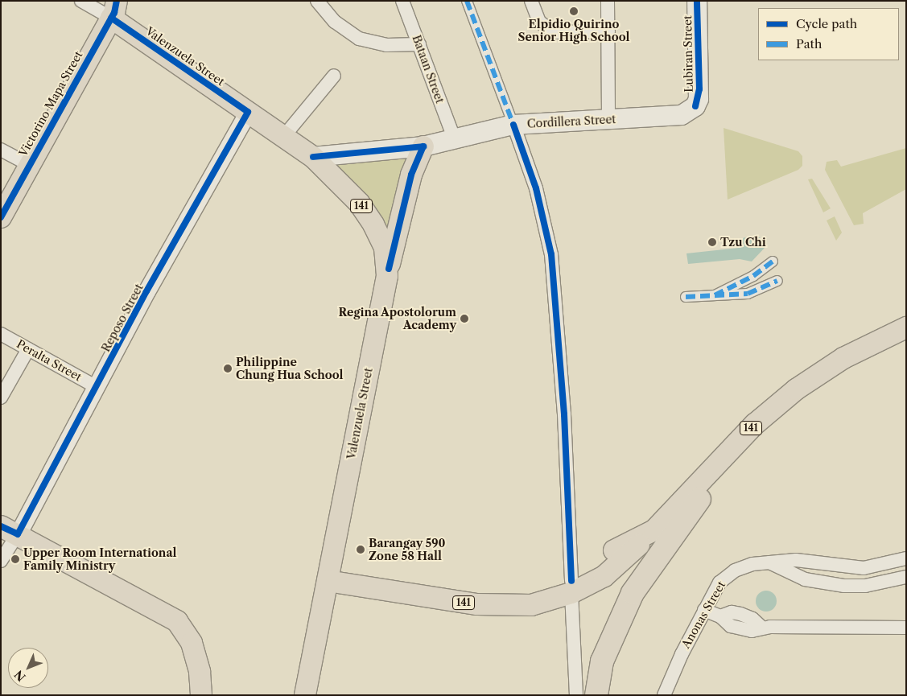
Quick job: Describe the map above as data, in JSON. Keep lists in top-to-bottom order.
{
  "streets": {
    "main road": [
      "Lubiran Street",
      "Valenzuela Street",
      "Victorino Mapa Street",
      "Cordillera Street",
      "141"
    ],
    "street": [
      "Bataan Street",
      "Reposo Street",
      "Peralta Street",
      "Anonas Street"
    ]
  },
  "crossings": [
    ["Lubiran Street", "Cordillera Street"],
    ["Valenzuela Street", "Victorino Mapa Street"],
    ["Valenzuela Street", "141"],
    ["Valenzuela Street", "Reposo Street"],
    ["Bataan Street", "Cordillera Street"],
    ["Reposo Street", "Peralta Street"]
  ],
  "places": [
    "Elpidio Quirino Senior High School",
    "Tzu Chi",
    "Regina Apostolorum Academy",
    "Philippine Chung Hua School",
    "Barangay 590 Zone 58 Hall",
    "Upper Room International Family Ministry"
  ],
  "legend": ["Cycle path", "Path"],
  "north": "bottom left"
}
